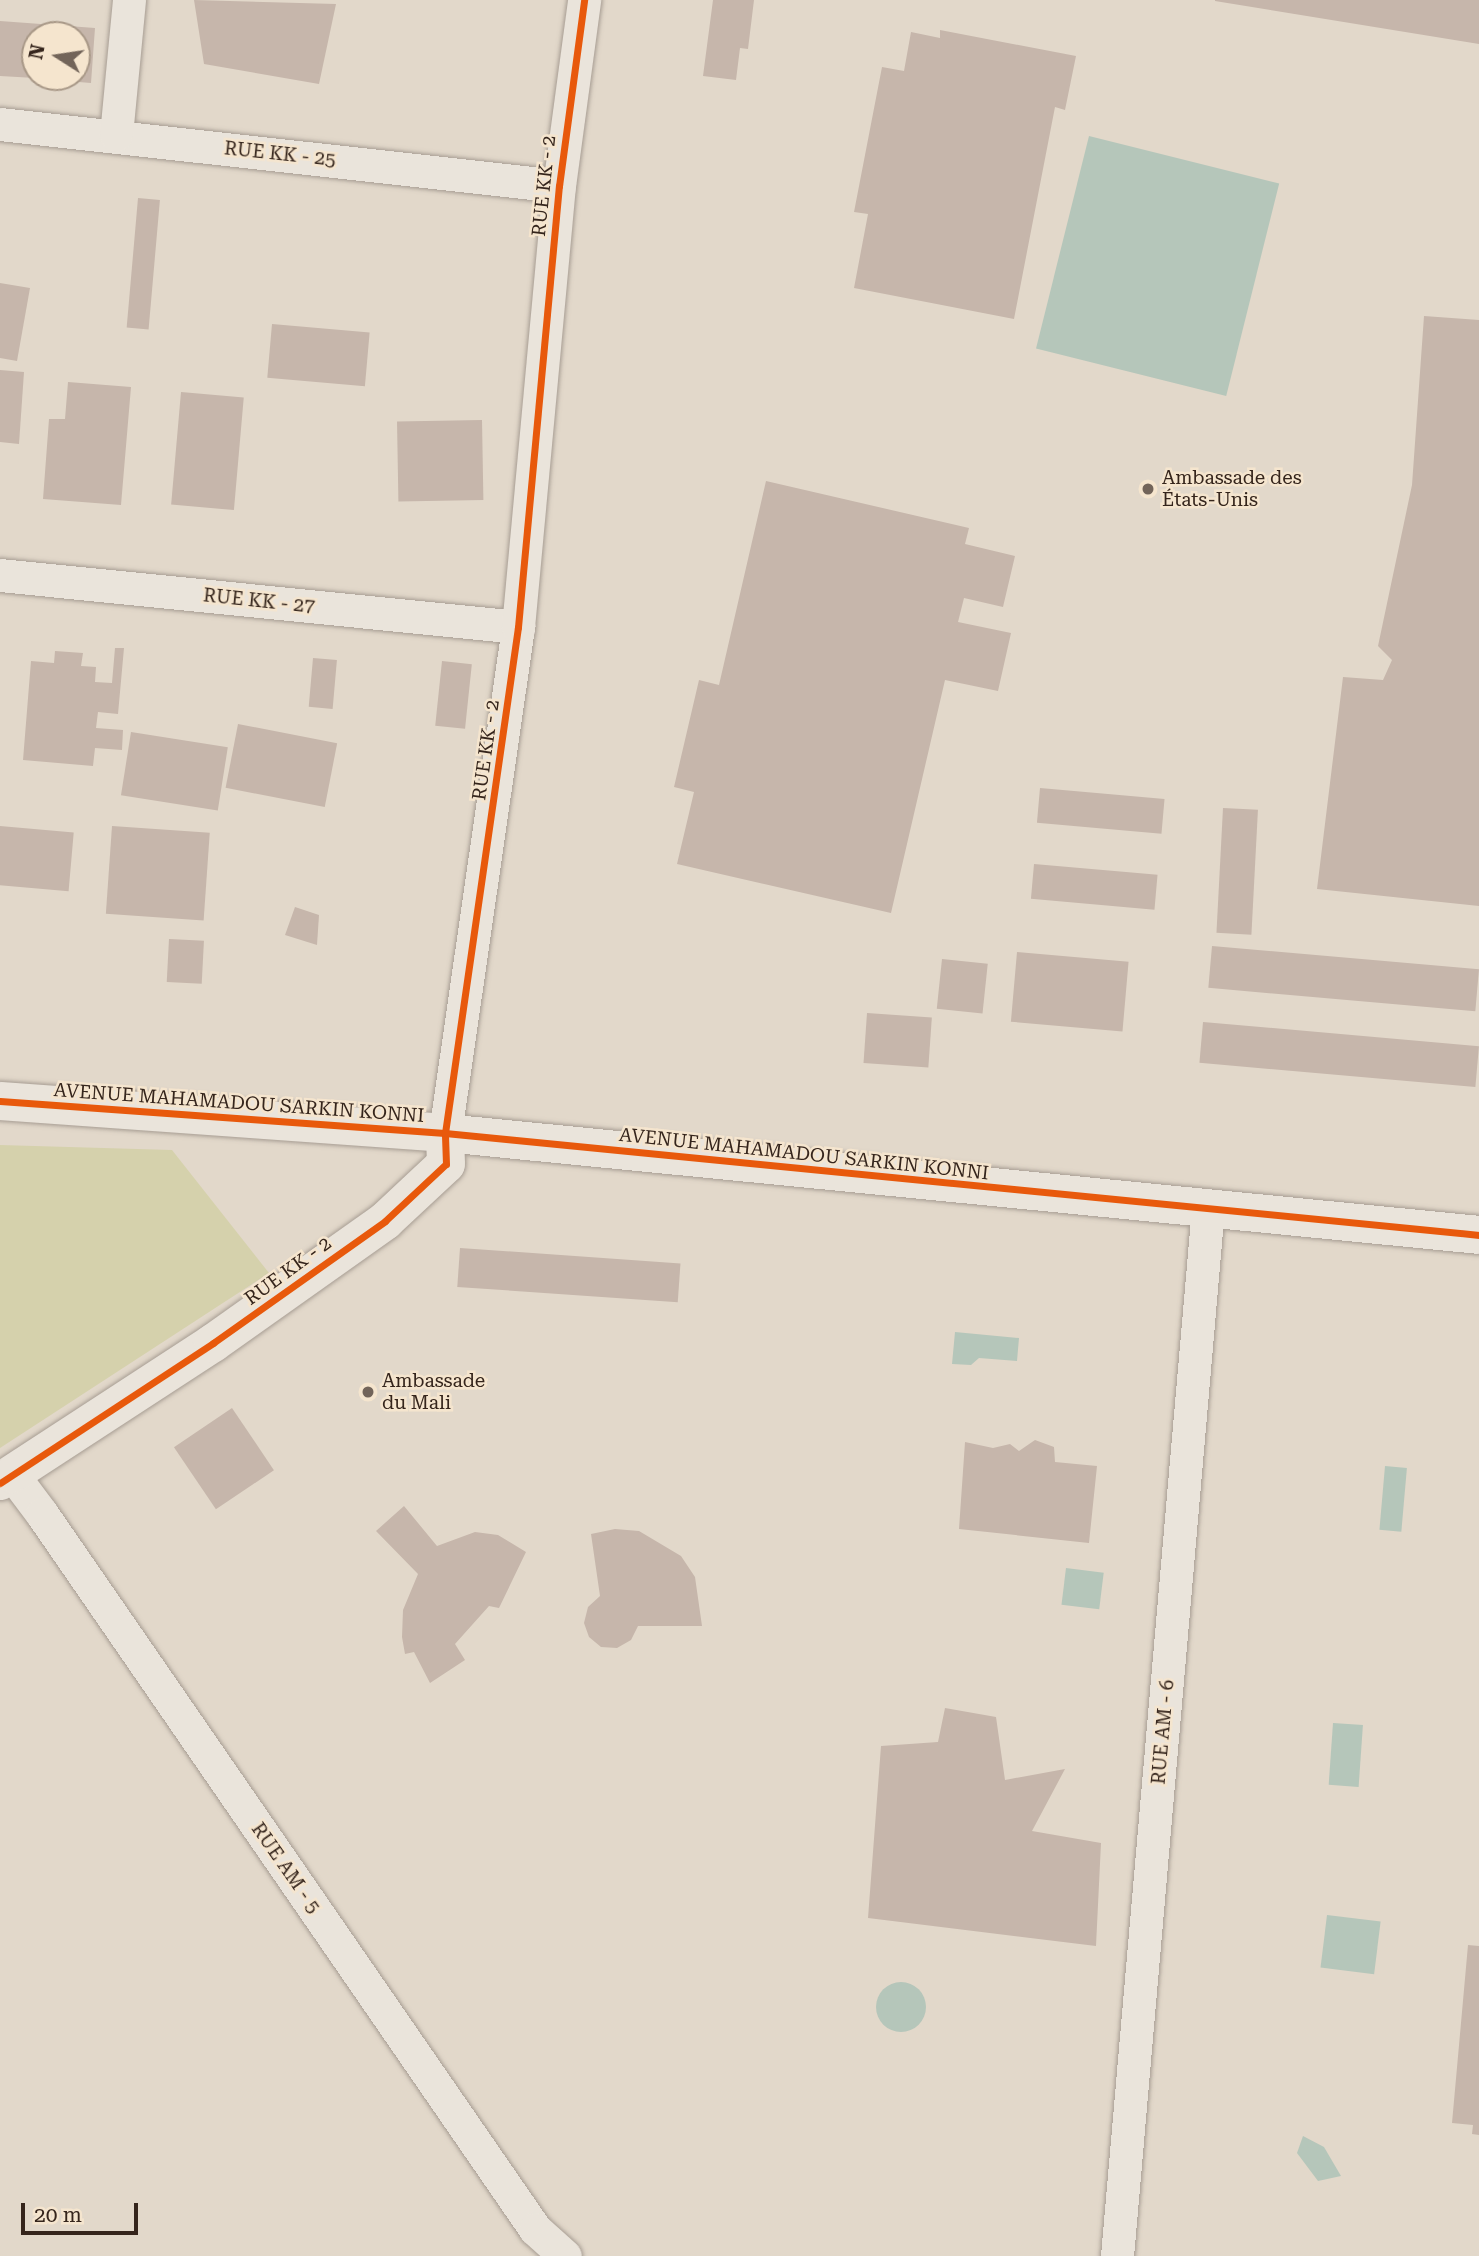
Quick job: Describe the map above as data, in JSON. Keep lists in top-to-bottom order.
{
  "streets": {
    "street": [
      "RUE KK - 25",
      "RUE KK - 2",
      "RUE KK - 27",
      "AVENUE MAHAMADOU SARKIN KONNI",
      "RUE AM - 6",
      "RUE AM - 5"
    ]
  },
  "crossings": [
    ["RUE KK - 25", "RUE KK - 2"],
    ["RUE KK - 2", "RUE KK - 27"],
    ["RUE KK - 2", "AVENUE MAHAMADOU SARKIN KONNI"],
    ["RUE KK - 2", "RUE AM - 5"],
    ["AVENUE MAHAMADOU SARKIN KONNI", "RUE AM - 6"]
  ],
  "places": ["Ambassade des États-Unis", "Ambassade du Mali"],
  "scale_bar": "20 m",
  "north": "left"
}
